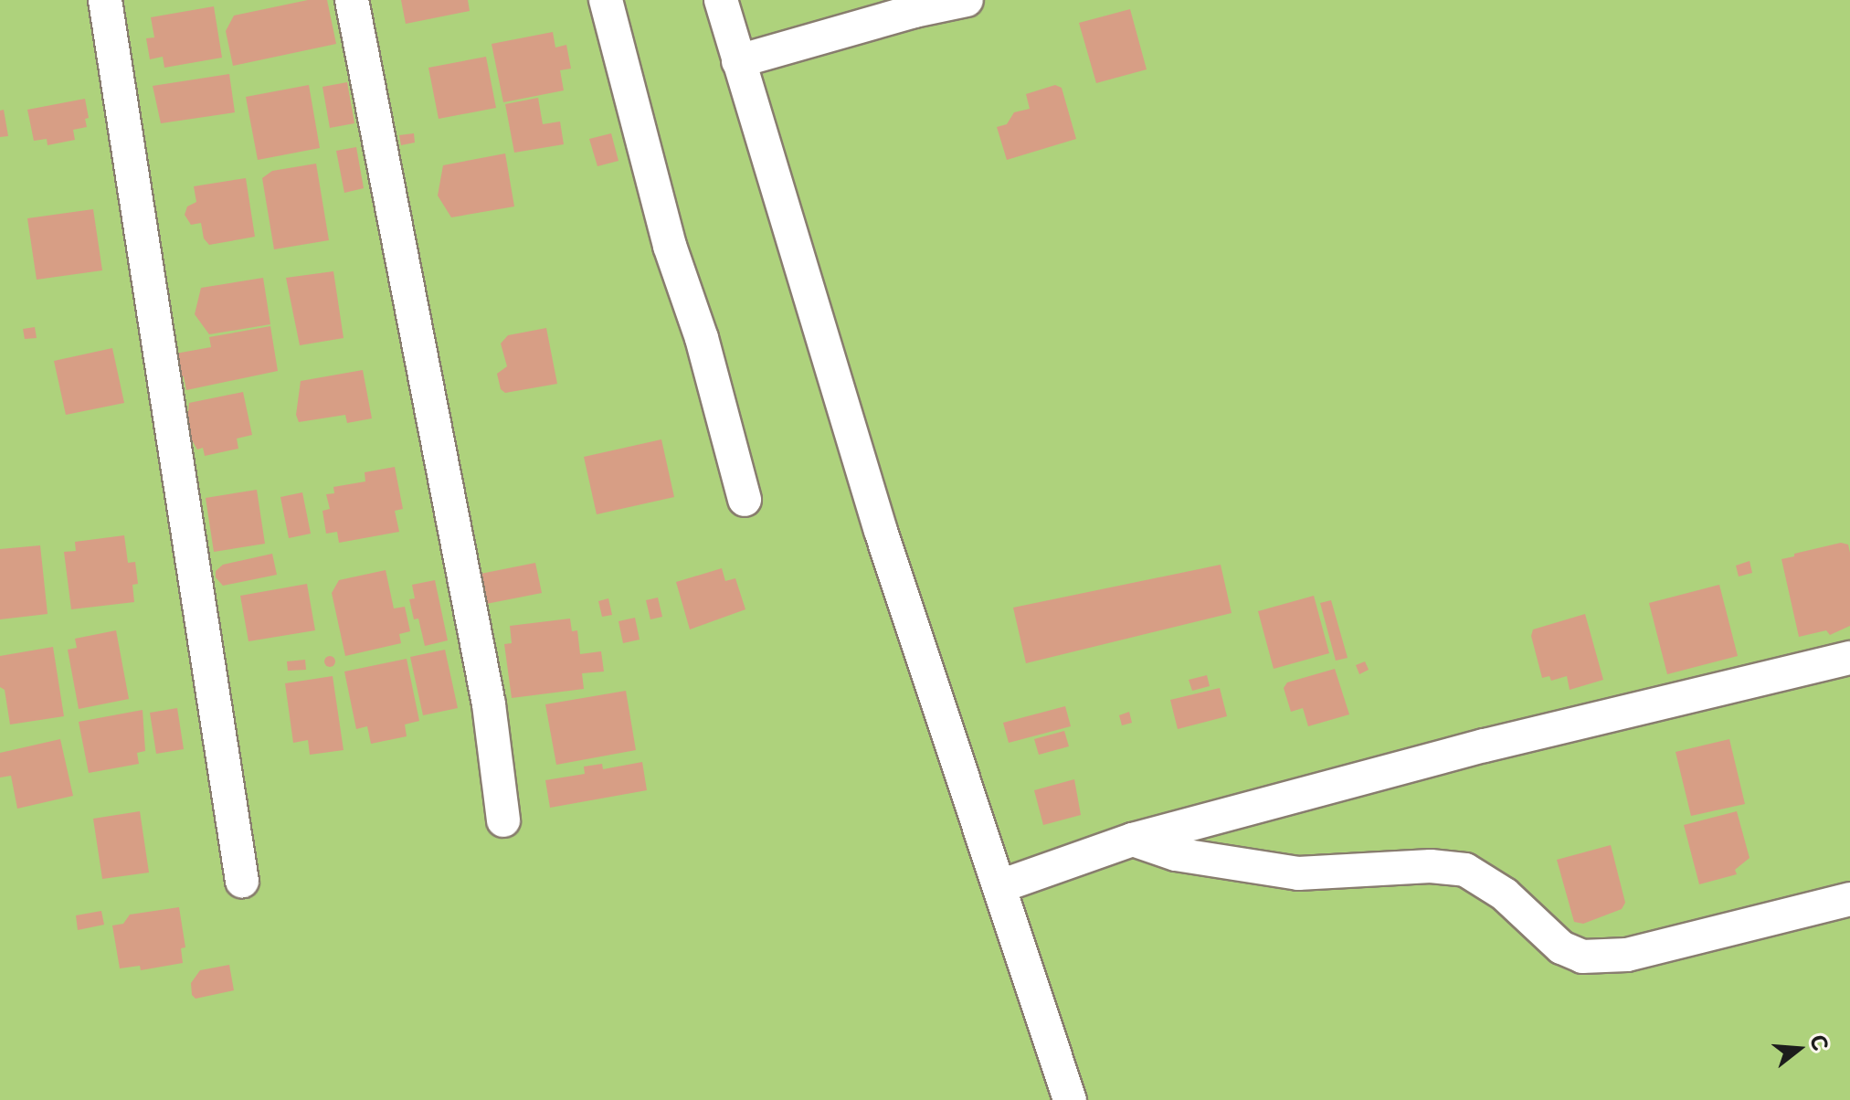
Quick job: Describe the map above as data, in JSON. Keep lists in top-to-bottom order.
{
  "north": "right"
}
